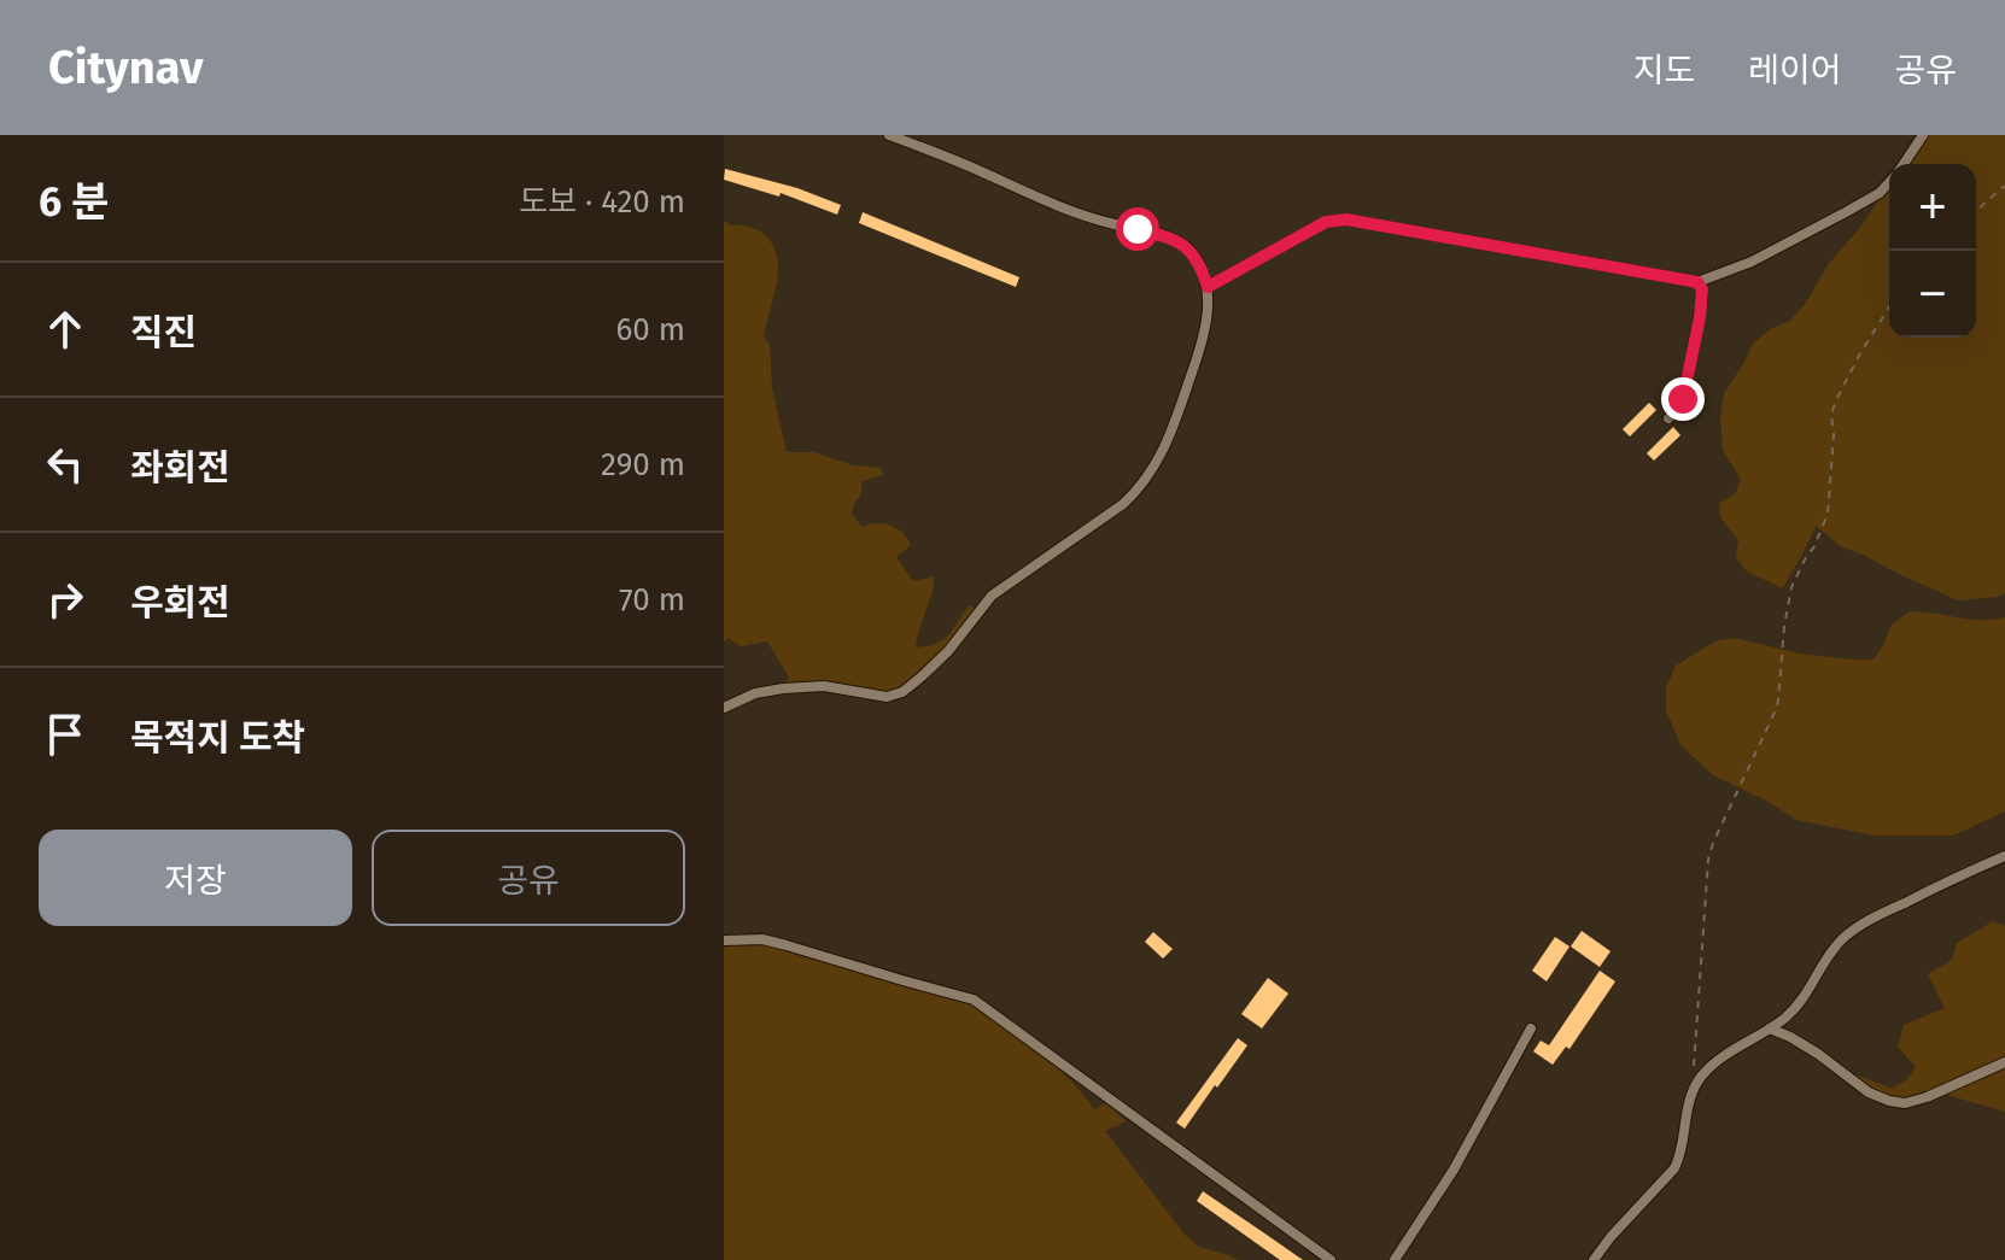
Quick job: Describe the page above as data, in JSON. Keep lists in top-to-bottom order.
{
  "page": {
    "header": "Citynav",
    "nav": ["지도", "레이어", "공유"],
    "heading": ["6 분", "도보 · 420 m"],
    "map_buttons": ["+", "−"],
    "list": [
      ["직진", "60 m"],
      ["좌회전", "290 m"],
      ["우회전", "70 m"],
      "목적지 도착"
    ],
    "buttons": ["저장", "공유"]
  }
}
